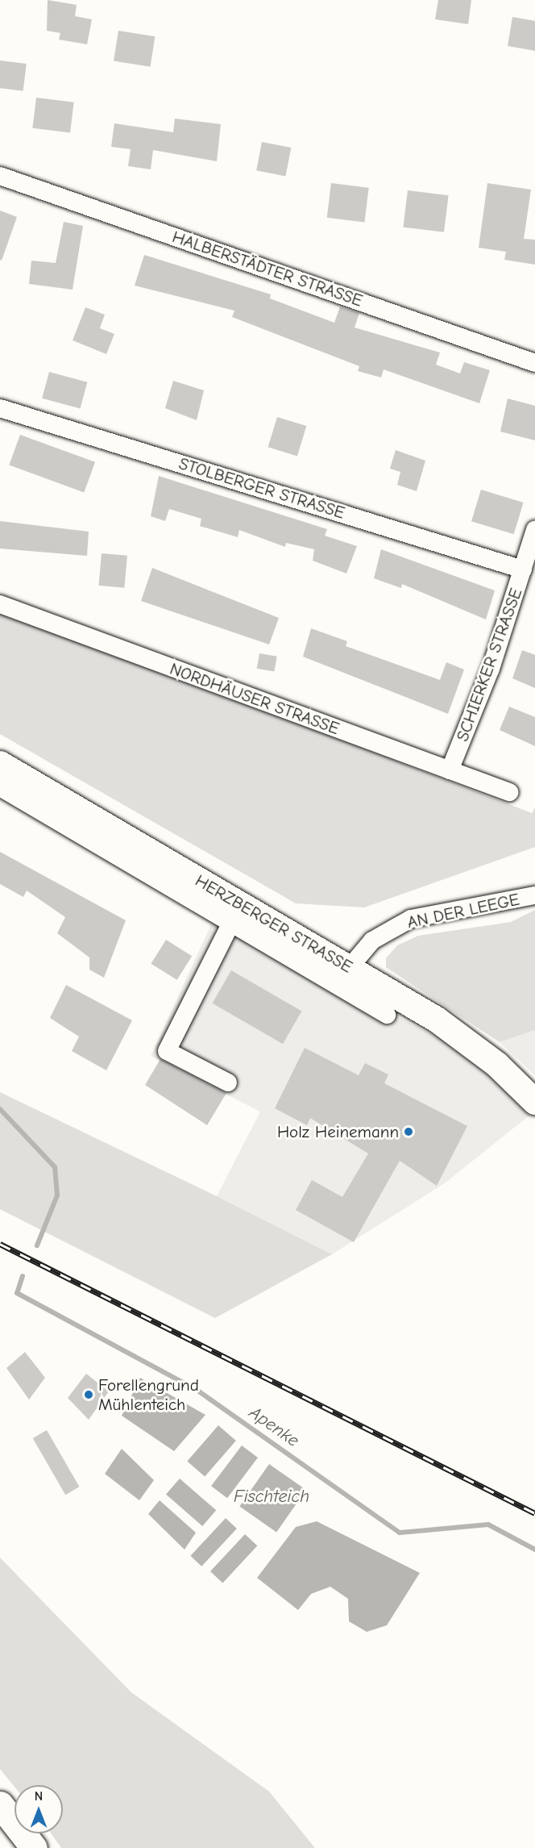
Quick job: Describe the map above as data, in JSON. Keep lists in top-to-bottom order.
{
  "streets": {
    "street": [
      "HALBERSTÄDTER STRASSE",
      "STOLBERGER STRASSE",
      "SCHIERKER STRASSE",
      "NORDHÄUSER STRASSE",
      "AN DER LEEGE",
      "HERZBERGER STRASSE"
    ]
  },
  "crossings": [
    ["STOLBERGER STRASSE", "SCHIERKER STRASSE"],
    ["SCHIERKER STRASSE", "NORDHÄUSER STRASSE"],
    ["AN DER LEEGE", "HERZBERGER STRASSE"]
  ],
  "water": ["Apenke", "Fischteich"],
  "places": ["Holz Heinemann", "Forellengrund Mühlenteich"],
  "north": "top"
}
